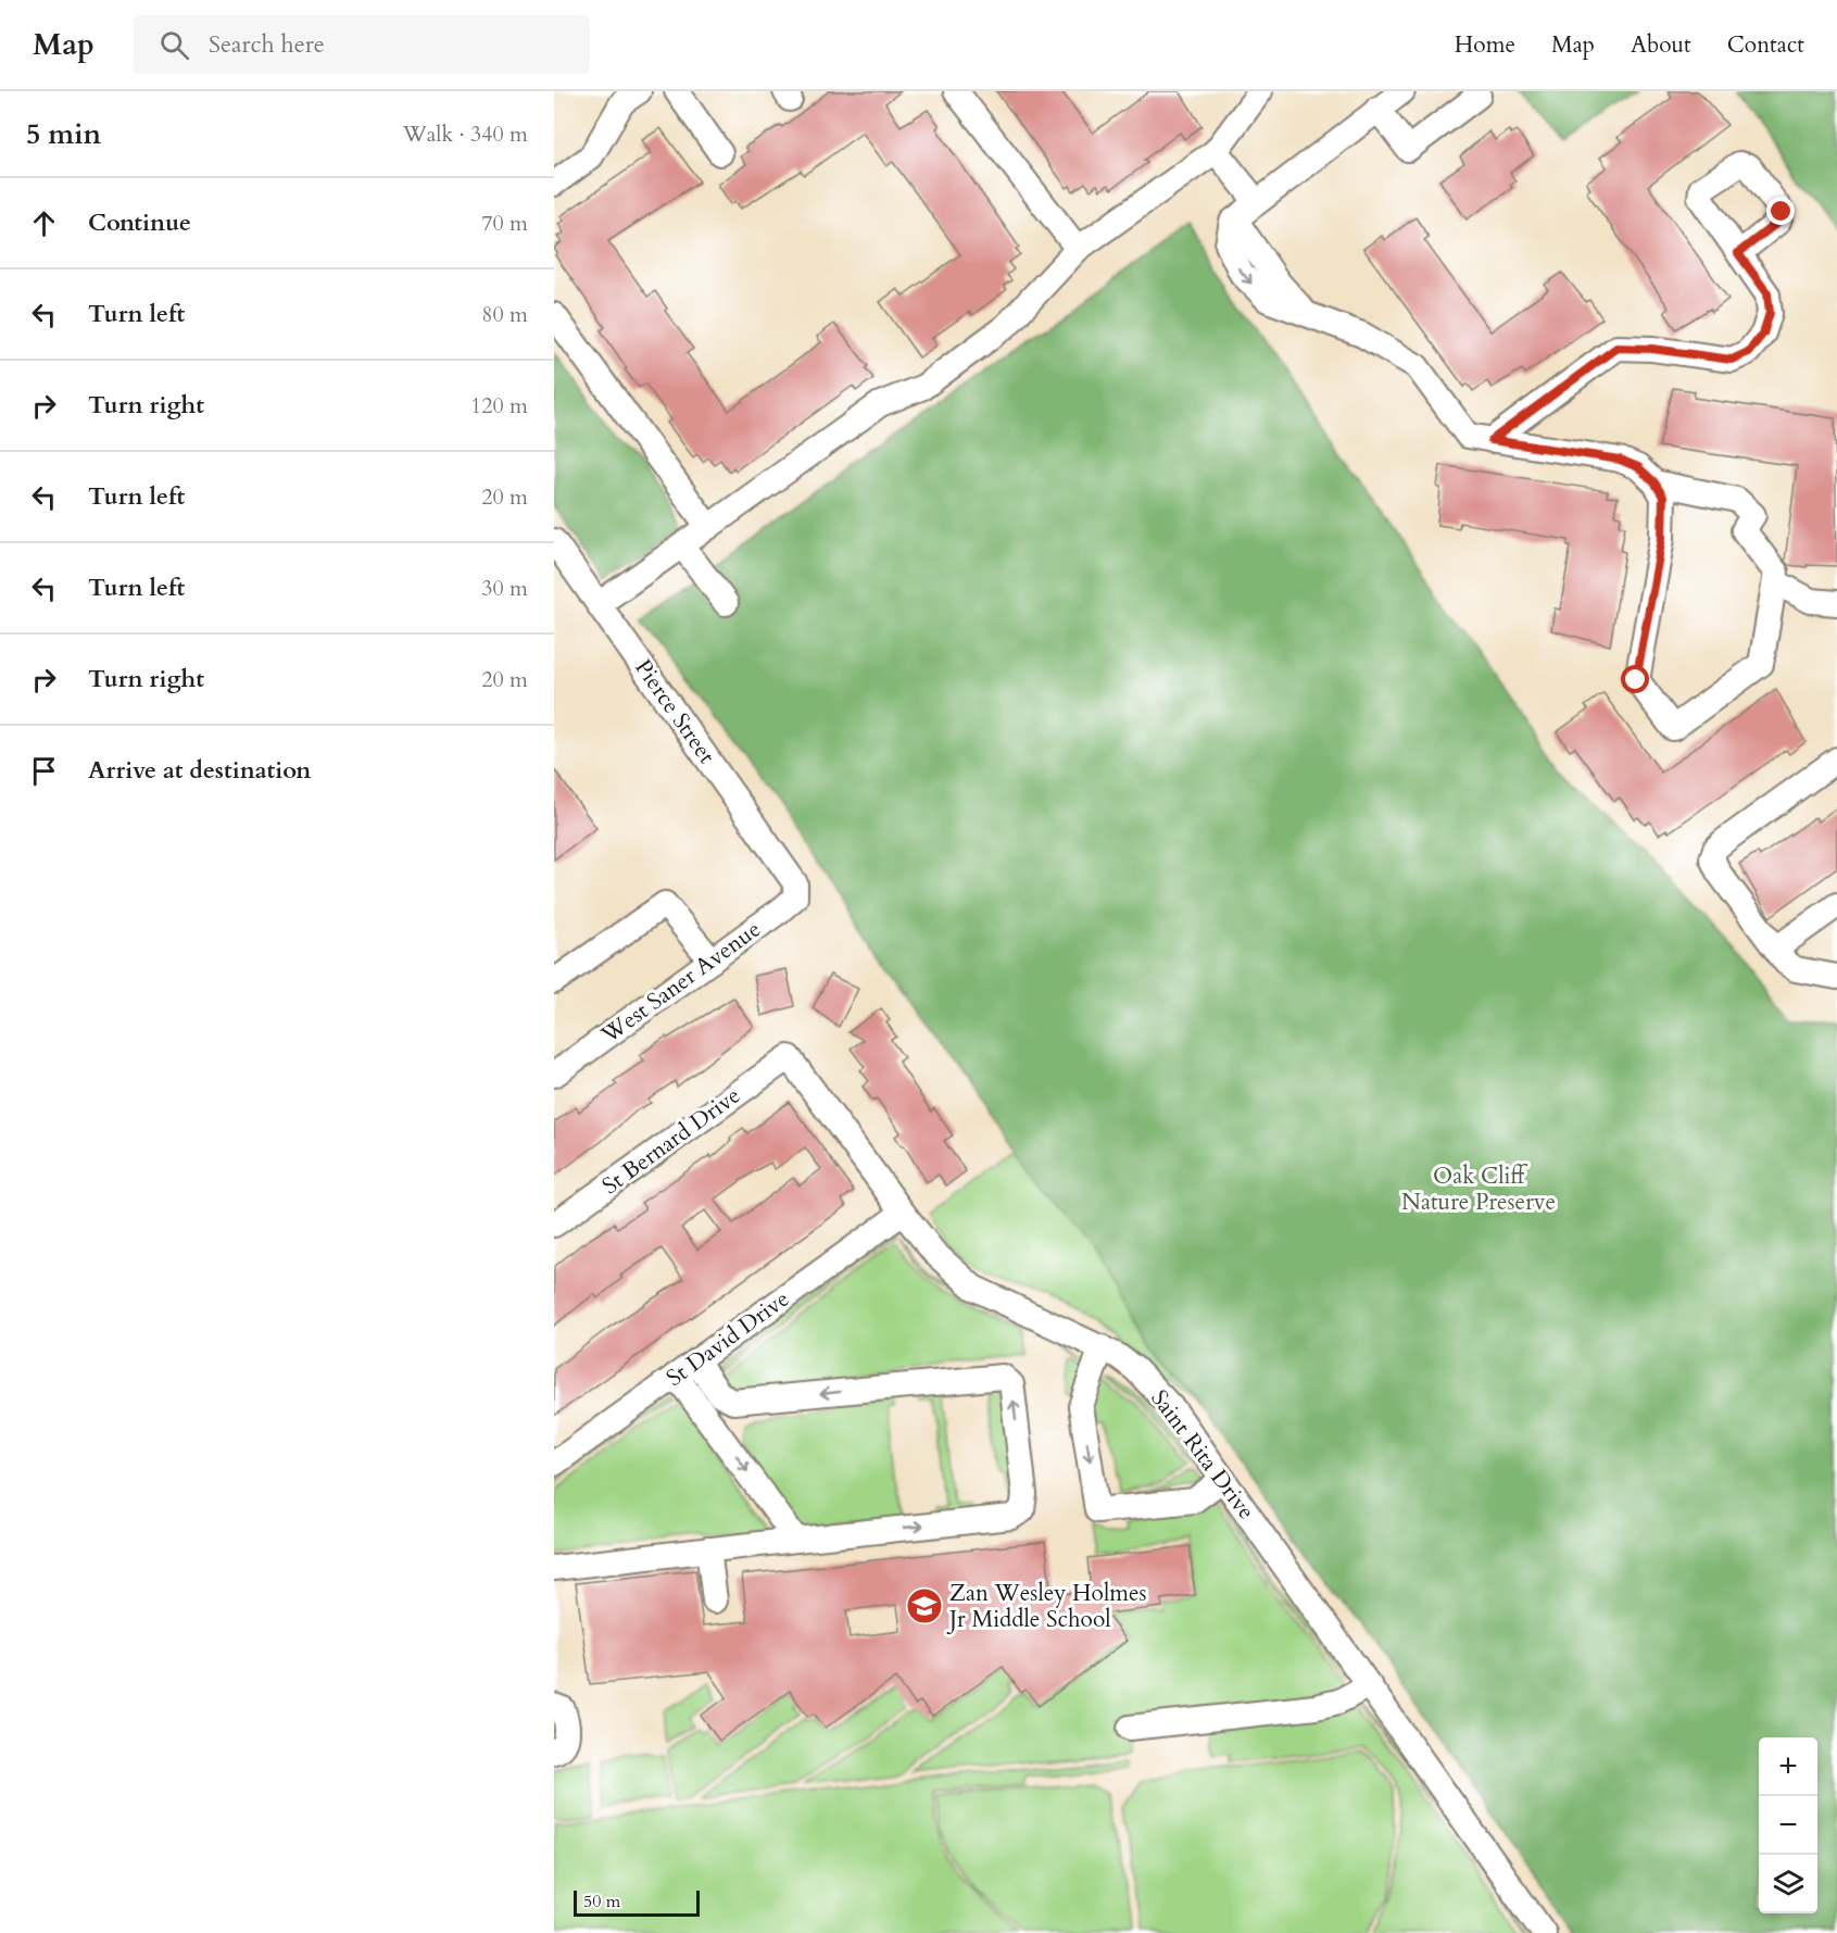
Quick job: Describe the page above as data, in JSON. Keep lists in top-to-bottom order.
{
  "streets": {
    "street": [
      "Pierce Street",
      "West Saner Avenue",
      "St Bernard Drive",
      "St David Drive",
      "Saint Rita Drive"
    ]
  },
  "crossings": [
    ["Pierce Street", "West Saner Avenue"],
    ["St Bernard Drive", "Saint Rita Drive"],
    ["St David Drive", "Saint Rita Drive"]
  ],
  "parks": ["Oak Cliff Nature Preserve"],
  "places": {
    "school or university": ["Zan Wesley Holmes Jr Middle School"]
  },
  "scale_bar": "50 m",
  "page": {
    "header": "Map",
    "search": "Search here",
    "nav": [
      "Home",
      "Map",
      "About",
      "Contact"
    ],
    "heading": ["5 min", "Walk · 340 m"],
    "list": [
      ["Continue", "70 m"],
      ["Turn left", "80 m"],
      ["Turn right", "120 m"],
      ["Turn left", "20 m"],
      ["Turn left", "30 m"],
      ["Turn right", "20 m"],
      "Arrive at destination"
    ],
    "map_buttons": ["+", "−"],
    "scale": "50 m"
  }
}
